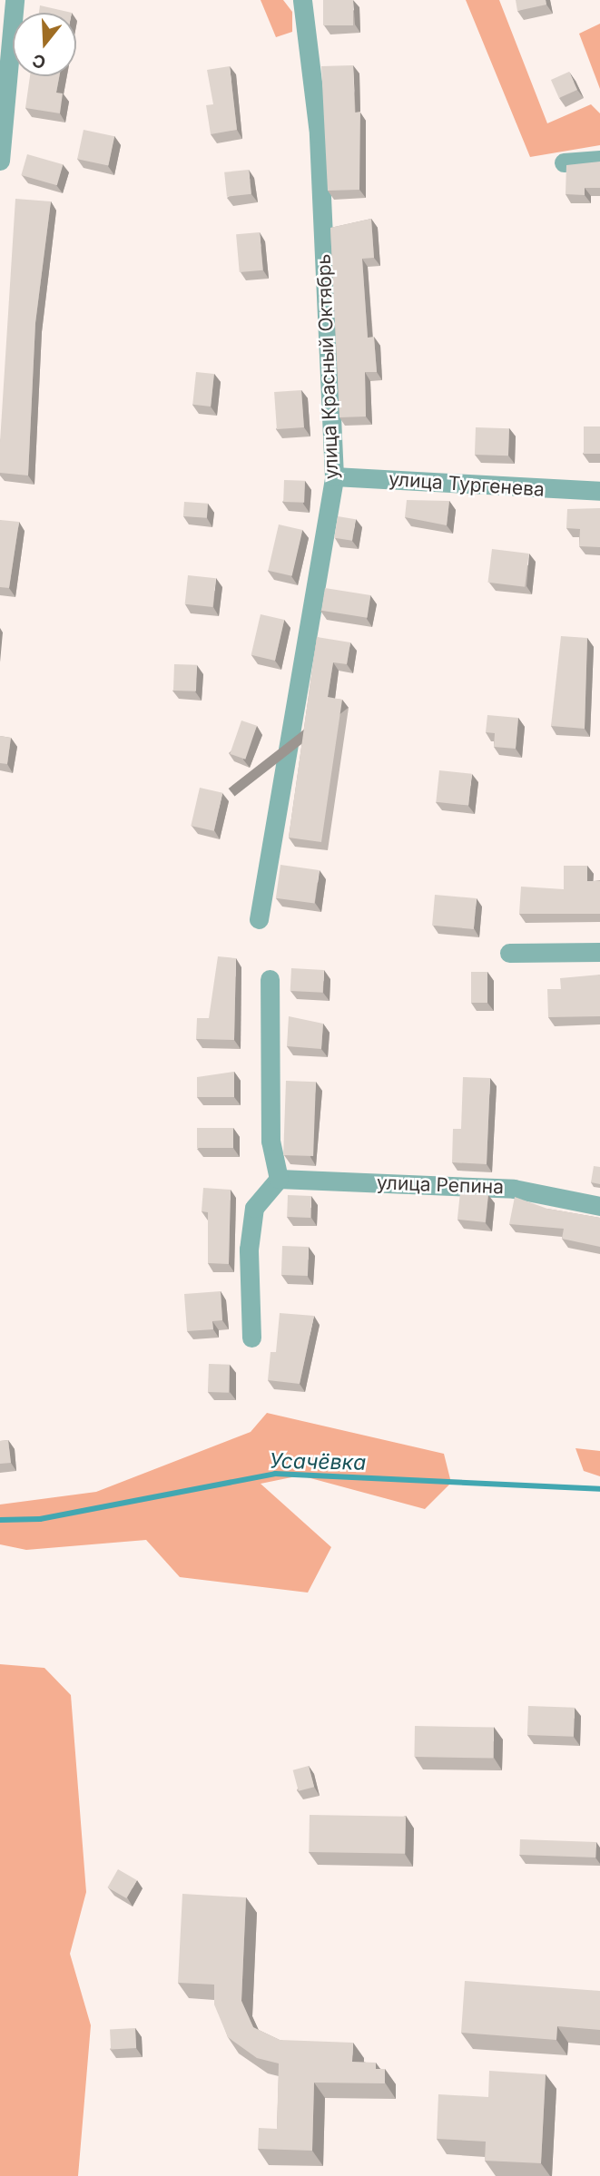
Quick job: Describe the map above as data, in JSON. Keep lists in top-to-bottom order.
{
  "streets": {
    "street": ["улица Красный Октябрь", "улица Тургенева", "улица Репина"]
  },
  "crossings": [
    ["улица Красный Октябрь", "улица Тургенева"]
  ],
  "water": ["Усачёвка"],
  "north": "bottom"
}
